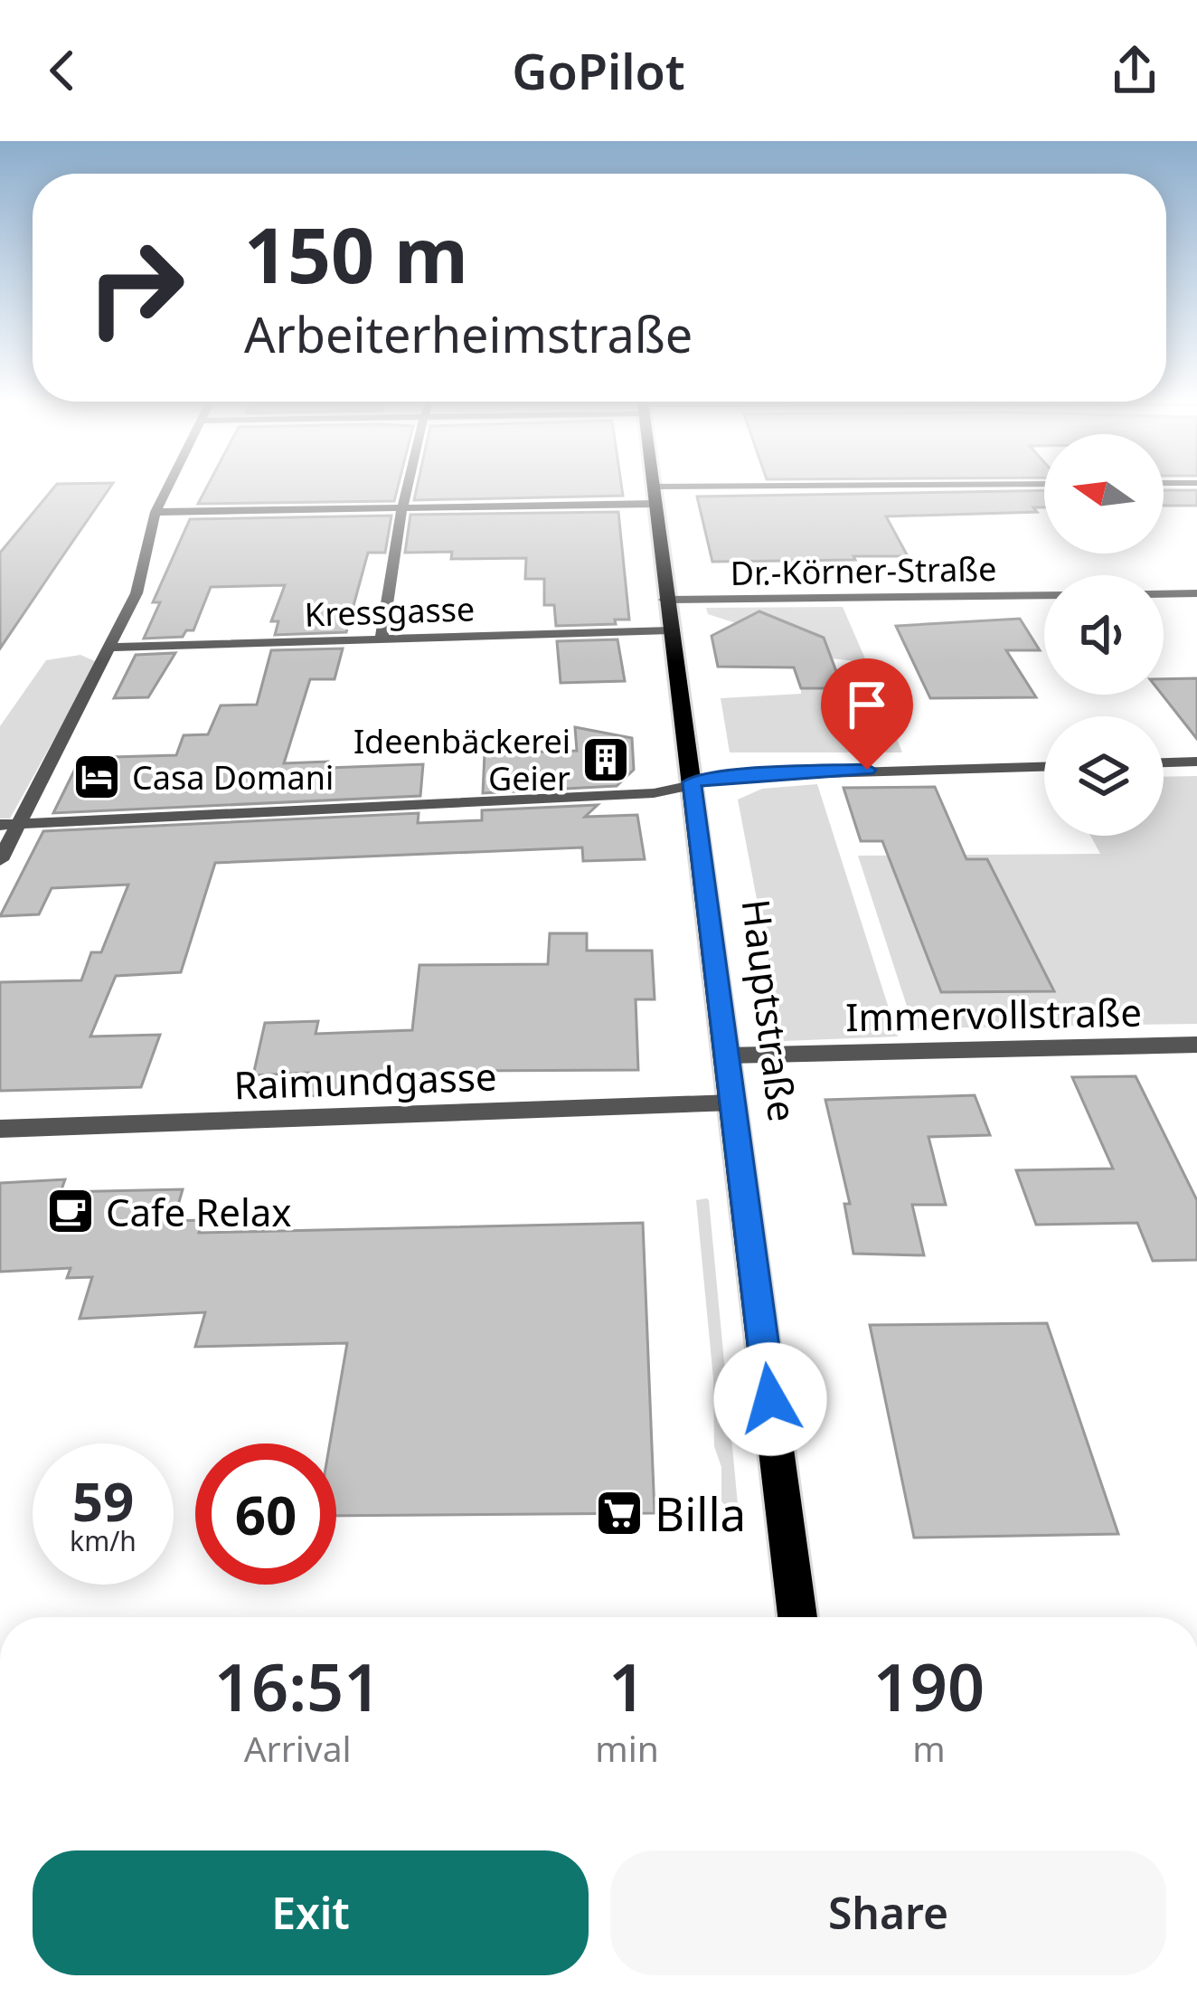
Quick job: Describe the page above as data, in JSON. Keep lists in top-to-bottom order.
{
  "streets": {
    "main road": ["Hauptstraße"],
    "street": [
      "Dr.-Körner-Straße",
      "Kressgasse",
      "Immervollstraße",
      "Raimundgasse"
    ]
  },
  "crossings": [
    ["Dr.-Körner-Straße", "Hauptstraße"],
    ["Kressgasse", "Hauptstraße"],
    ["Hauptstraße", "Immervollstraße"],
    ["Hauptstraße", "Raimundgasse"]
  ],
  "places": {
    "building": ["Ideenbäckerei Geier"],
    "hotel": ["Casa Domani"],
    "cafe": ["Cafe Relax"],
    "supermarket": ["Billa"]
  },
  "north": "left",
  "page": {
    "header": "GoPilot",
    "turn": ["150 m", "Arbeiterheimstraße"],
    "speed": "59 km/h",
    "limit": "60",
    "eta": [
      "16:51",
      "Arrival",
      "1",
      "min",
      "190",
      "m"
    ],
    "buttons": ["Exit", "Share"]
  }
}
